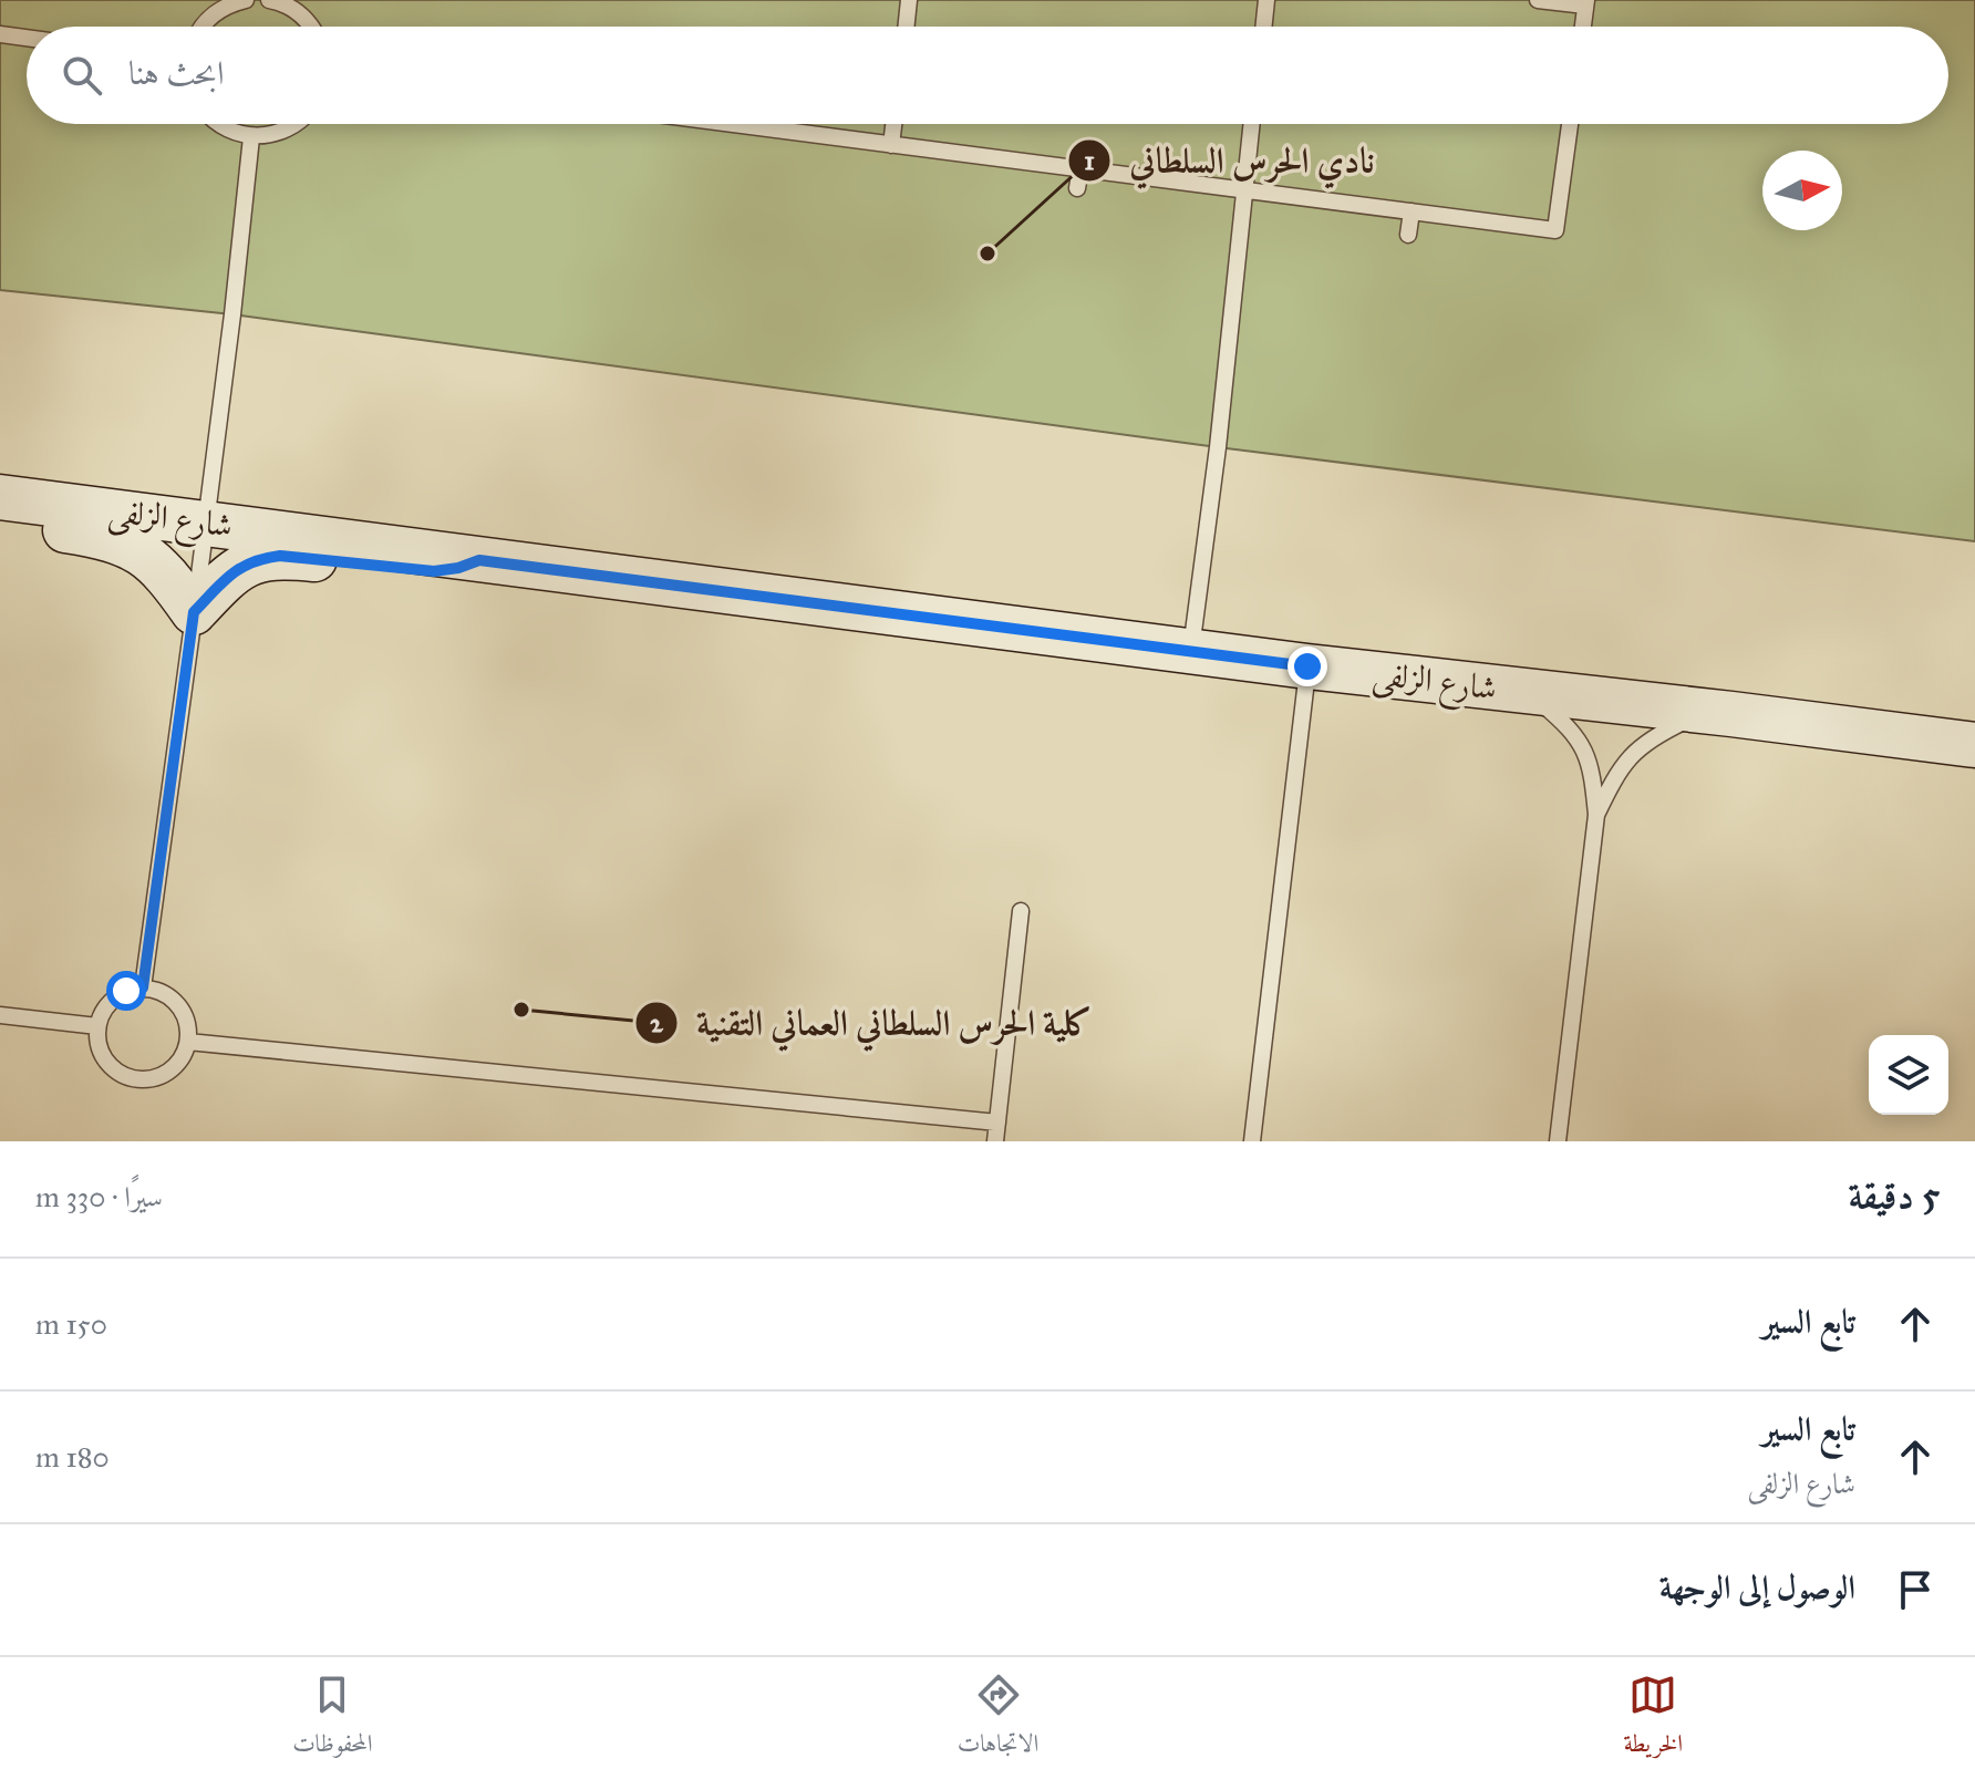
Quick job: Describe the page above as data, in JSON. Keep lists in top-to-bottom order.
{
  "streets": {
    "street": ["شارع الزلفى"]
  },
  "places": ["نادي الحرس السلطاني", "كلية الحرس السلطاني العماني التقنية"],
  "north": "right",
  "page": {
    "search": "ابحث هنا",
    "heading": ["5 دقيقة", "سيرًا · 330 m"],
    "list": [
      ["تابع السير", "150 m"],
      ["تابع السير", "شارع الزلفى", "180 m"],
      "الوصول إلى الوجهة"
    ],
    "nav": ["الخريطة", "الاتجاهات", "المحفوظات"]
  }
}
